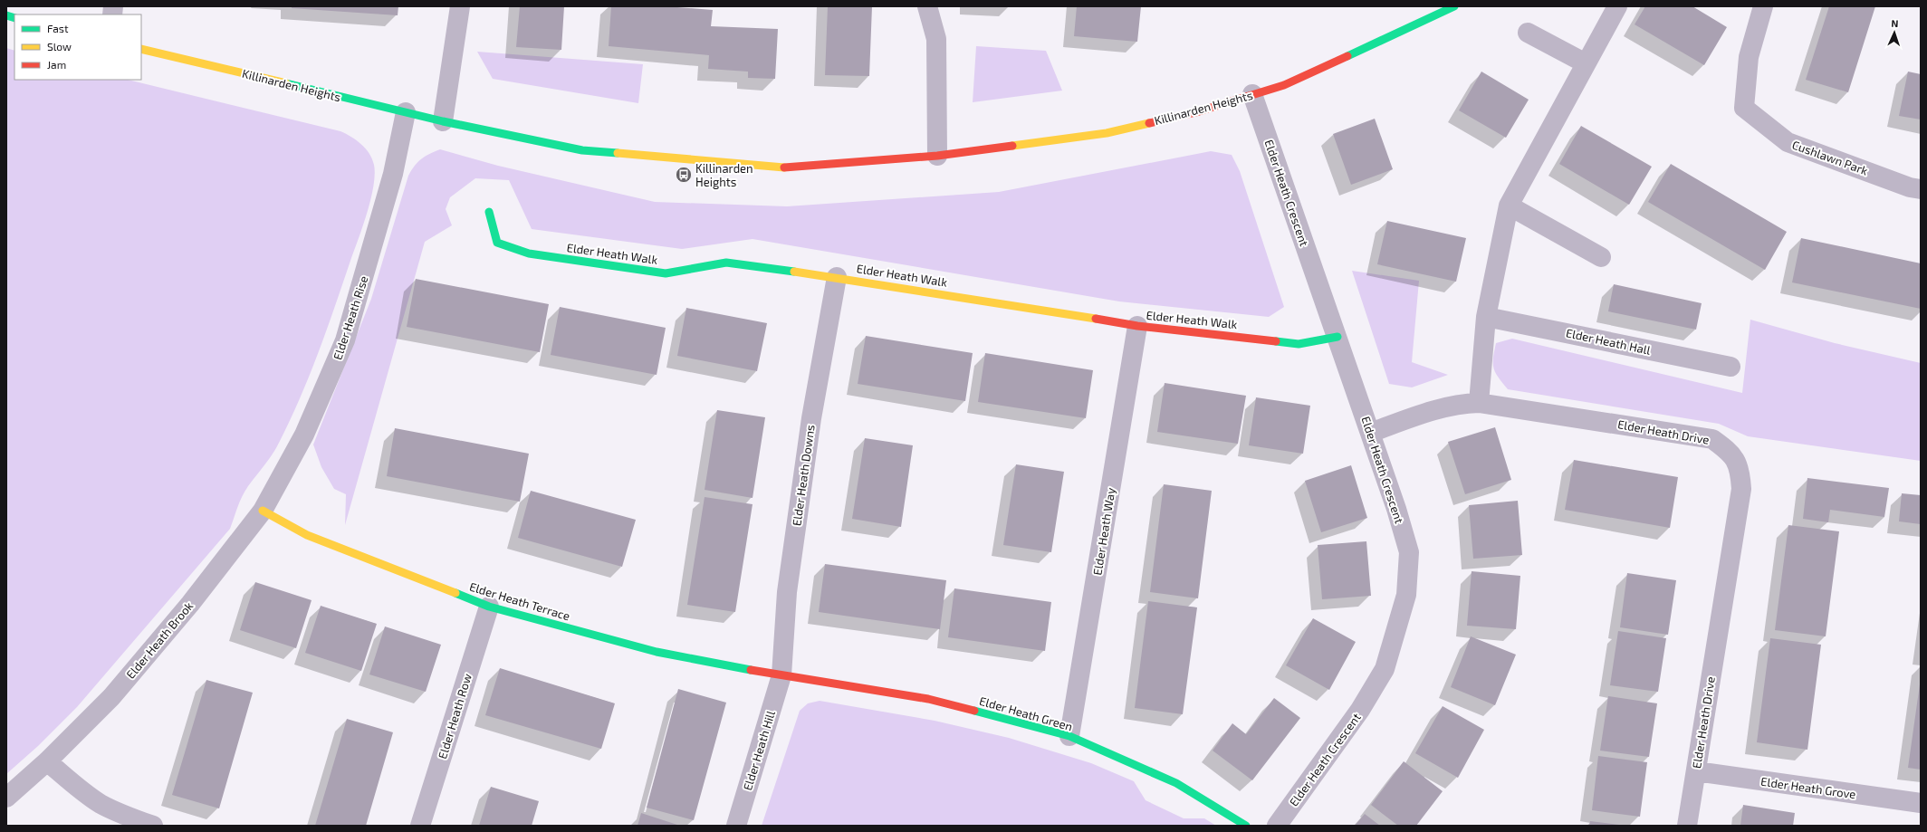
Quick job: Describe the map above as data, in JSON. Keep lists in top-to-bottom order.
{
  "streets": {
    "street": [
      "Killinarden Heights",
      "Cushlawn Park",
      "Elder Heath Crescent",
      "Elder Heath Walk",
      "Elder Heath Rise",
      "Elder Heath Hall",
      "Elder Heath Drive",
      "Elder Heath Downs",
      "Elder Heath Way",
      "Elder Heath Terrace",
      "Elder Heath Brook",
      "Elder Heath Green",
      "Elder Heath Row",
      "Elder Heath Hill",
      "Elder Heath Grove"
    ]
  },
  "crossings": [
    ["Killinarden Heights", "Elder Heath Crescent"],
    ["Killinarden Heights", "Elder Heath Rise"],
    ["Elder Heath Crescent", "Elder Heath Walk"],
    ["Elder Heath Crescent", "Elder Heath Drive"],
    ["Elder Heath Walk", "Elder Heath Downs"],
    ["Elder Heath Walk", "Elder Heath Way"],
    ["Elder Heath Rise", "Elder Heath Terrace"],
    ["Elder Heath Rise", "Elder Heath Brook"],
    ["Elder Heath Drive", "Elder Heath Grove"],
    ["Elder Heath Downs", "Elder Heath Terrace"],
    ["Elder Heath Downs", "Elder Heath Green"],
    ["Elder Heath Downs", "Elder Heath Hill"],
    ["Elder Heath Way", "Elder Heath Green"],
    ["Elder Heath Terrace", "Elder Heath Brook"],
    ["Elder Heath Terrace", "Elder Heath Green"],
    ["Elder Heath Terrace", "Elder Heath Row"],
    ["Elder Heath Terrace", "Elder Heath Hill"],
    ["Elder Heath Green", "Elder Heath Hill"]
  ],
  "places": {
    "bus stop": ["Killinarden Heights"]
  },
  "legend": ["Fast", "Slow", "Jam"],
  "north": "top"
}
